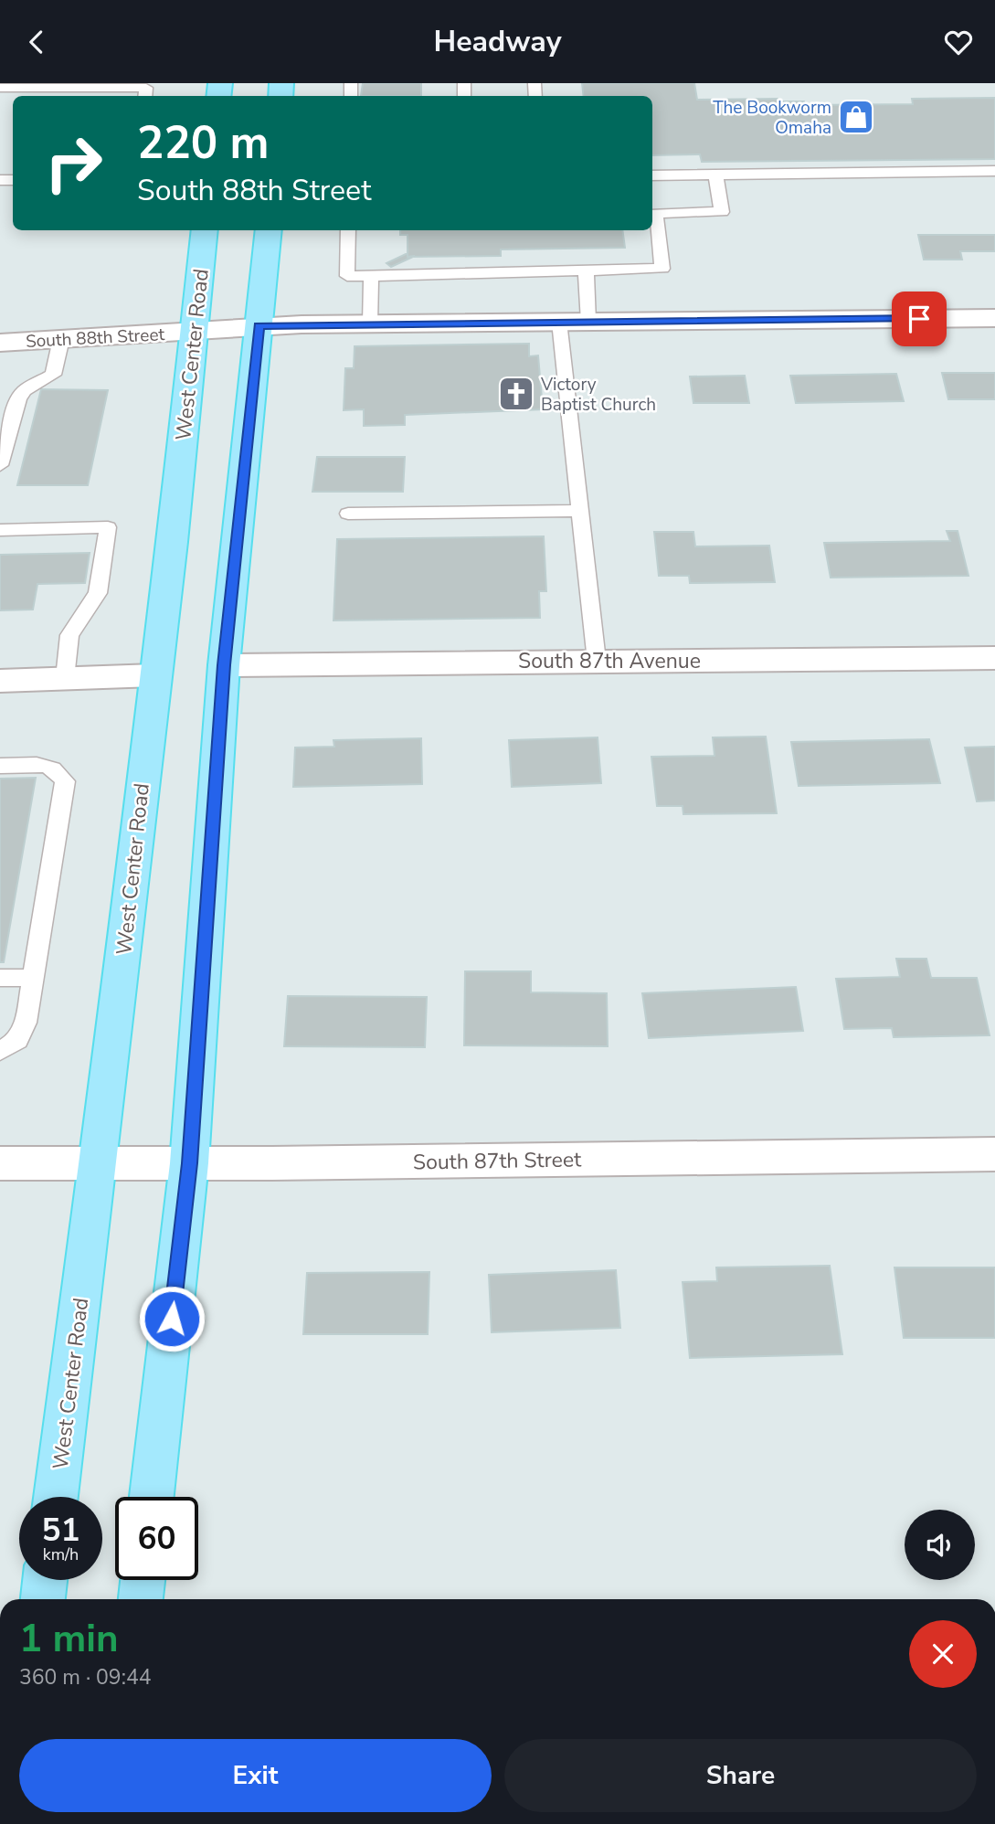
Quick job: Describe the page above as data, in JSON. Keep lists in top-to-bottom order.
{
  "streets": {
    "main road": ["West Center Road"],
    "street": ["South 88th Street", "South 87th Avenue", "South 87th Street"]
  },
  "crossings": [
    ["South 88th Street", "West Center Road"],
    ["West Center Road", "South 87th Street"]
  ],
  "places": {
    "shop": ["The Bookworm Omaha"],
    "church": ["Victory Baptist Church"]
  },
  "page": {
    "header": "Headway",
    "turn": ["220 m", "South 88th Street"],
    "speed": "51 km/h",
    "limit": "60",
    "heading": ["1 min", "360 m · 09:44"],
    "buttons": ["Exit", "Share"]
  }
}
